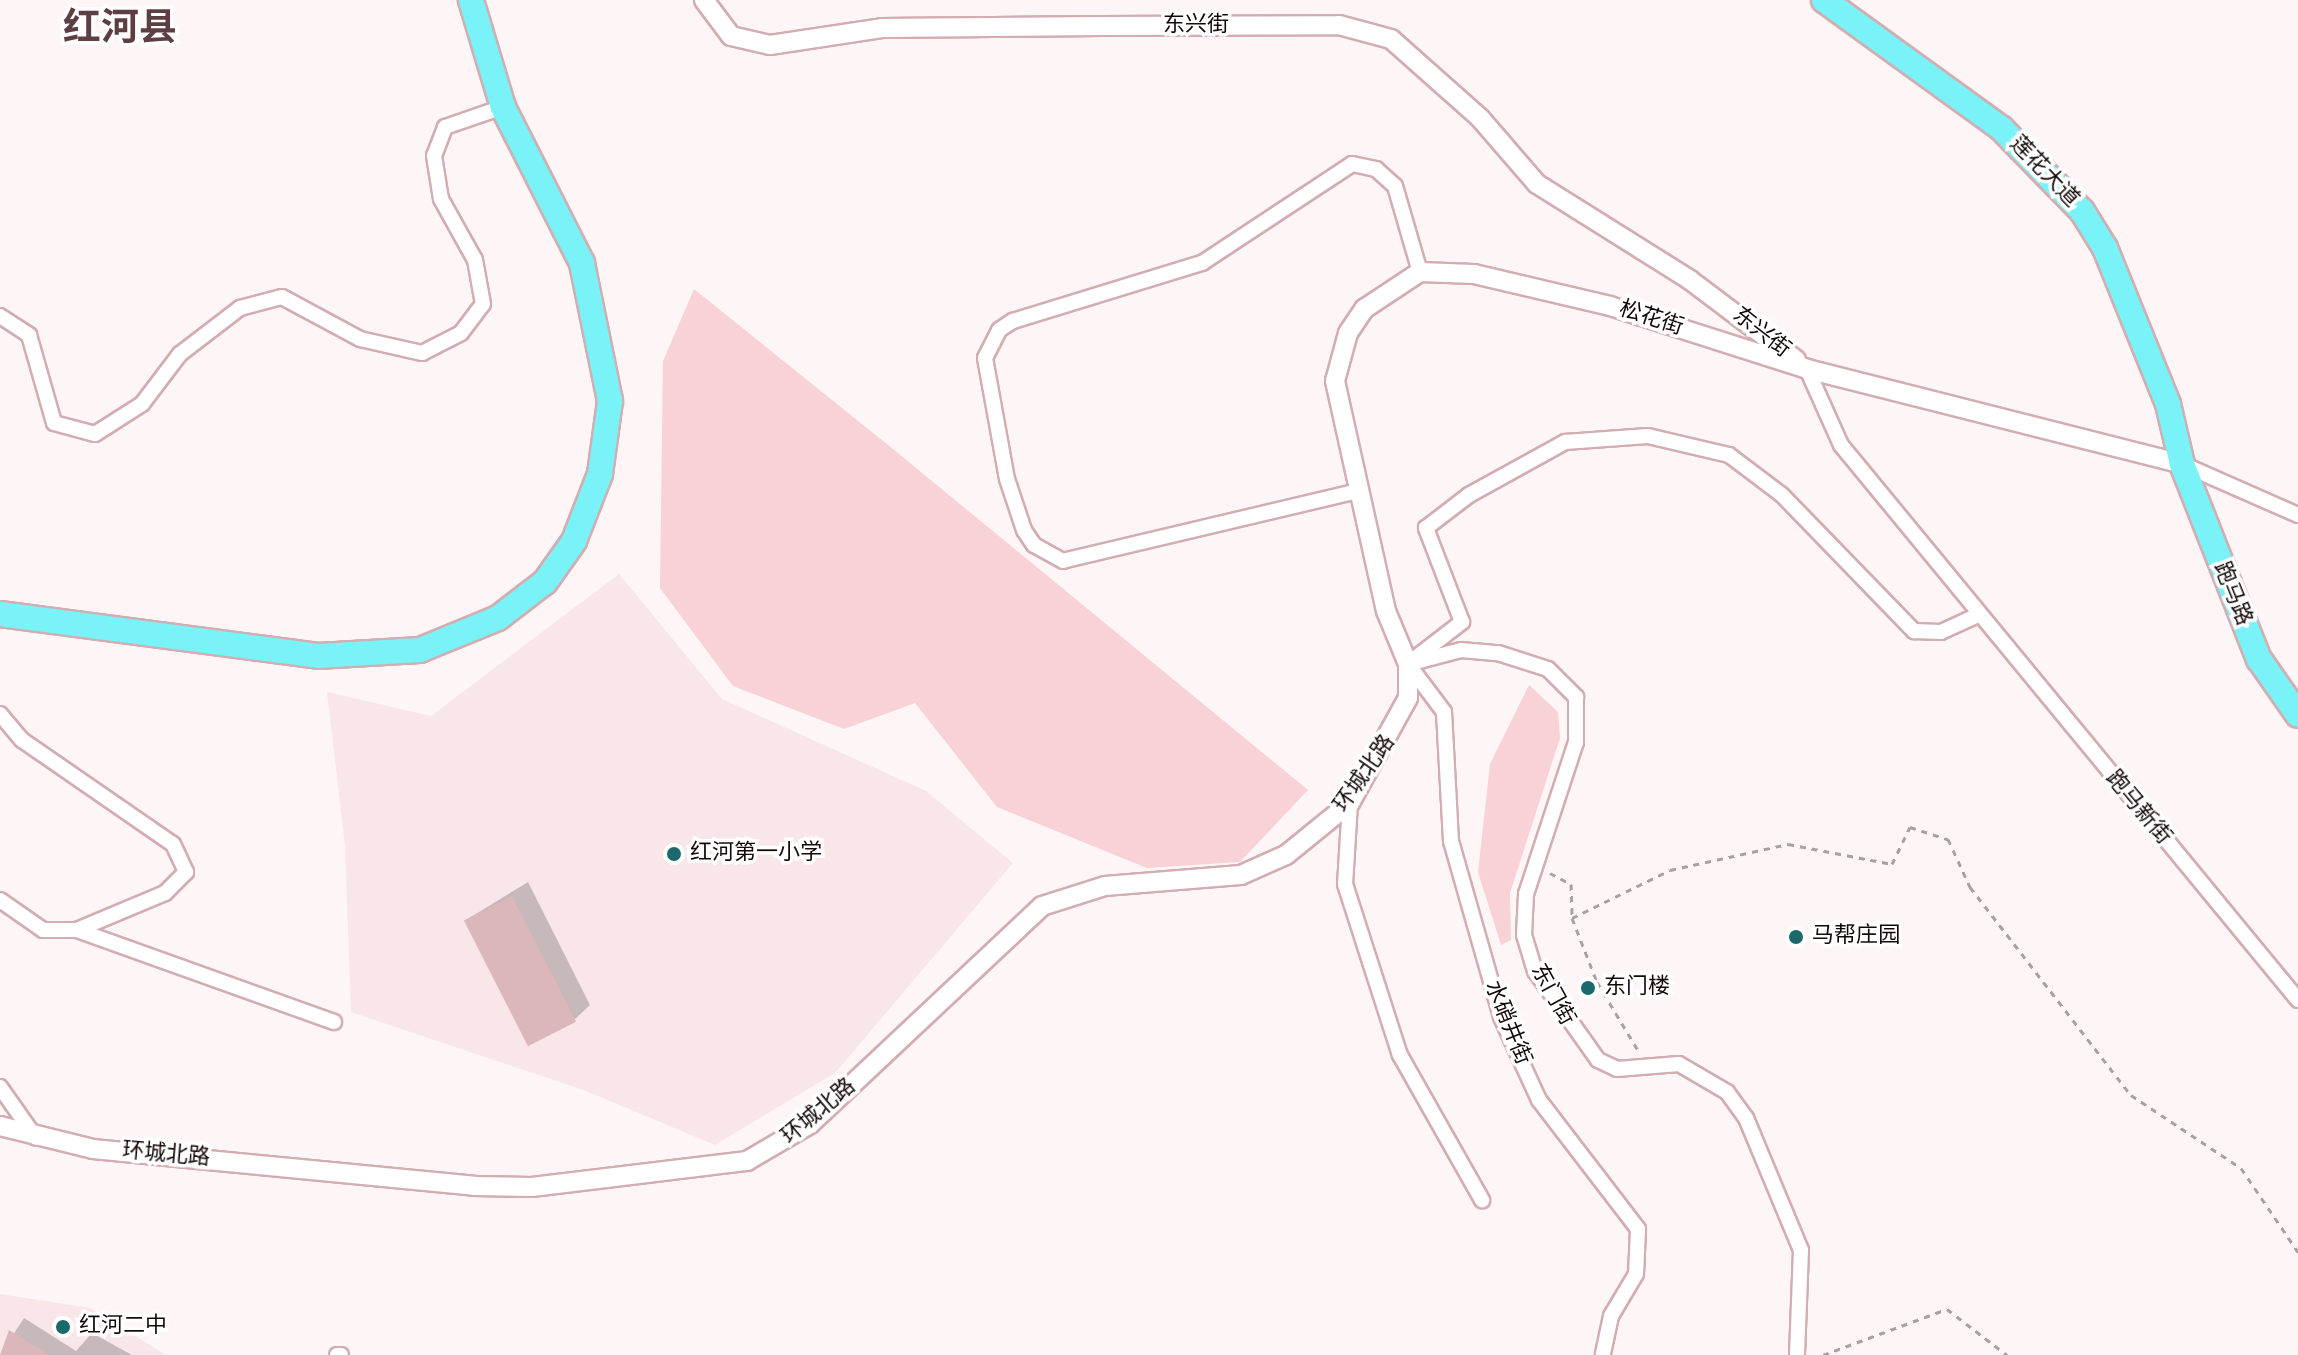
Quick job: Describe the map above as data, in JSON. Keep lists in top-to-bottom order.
{
  "streets": {
    "main road": ["莲花大道", "跑马路"],
    "street": [
      "东兴街",
      "松花街",
      "环城北路",
      "跑马新街",
      "东门街",
      "水硝井街"
    ]
  },
  "crossings": [
    ["东兴街", "松花街"],
    ["东兴街", "跑马新街"],
    ["莲花大道", "松花街"],
    ["莲花大道", "跑马路"],
    ["松花街", "跑马路"],
    ["环城北路", "东门街"],
    ["环城北路", "水硝井街"],
    ["东门街", "水硝井街"]
  ],
  "districts": ["红河县"],
  "places": [
    "红河第一小学",
    "马帮庄园",
    "东门楼",
    "红河二中"
  ]
}
